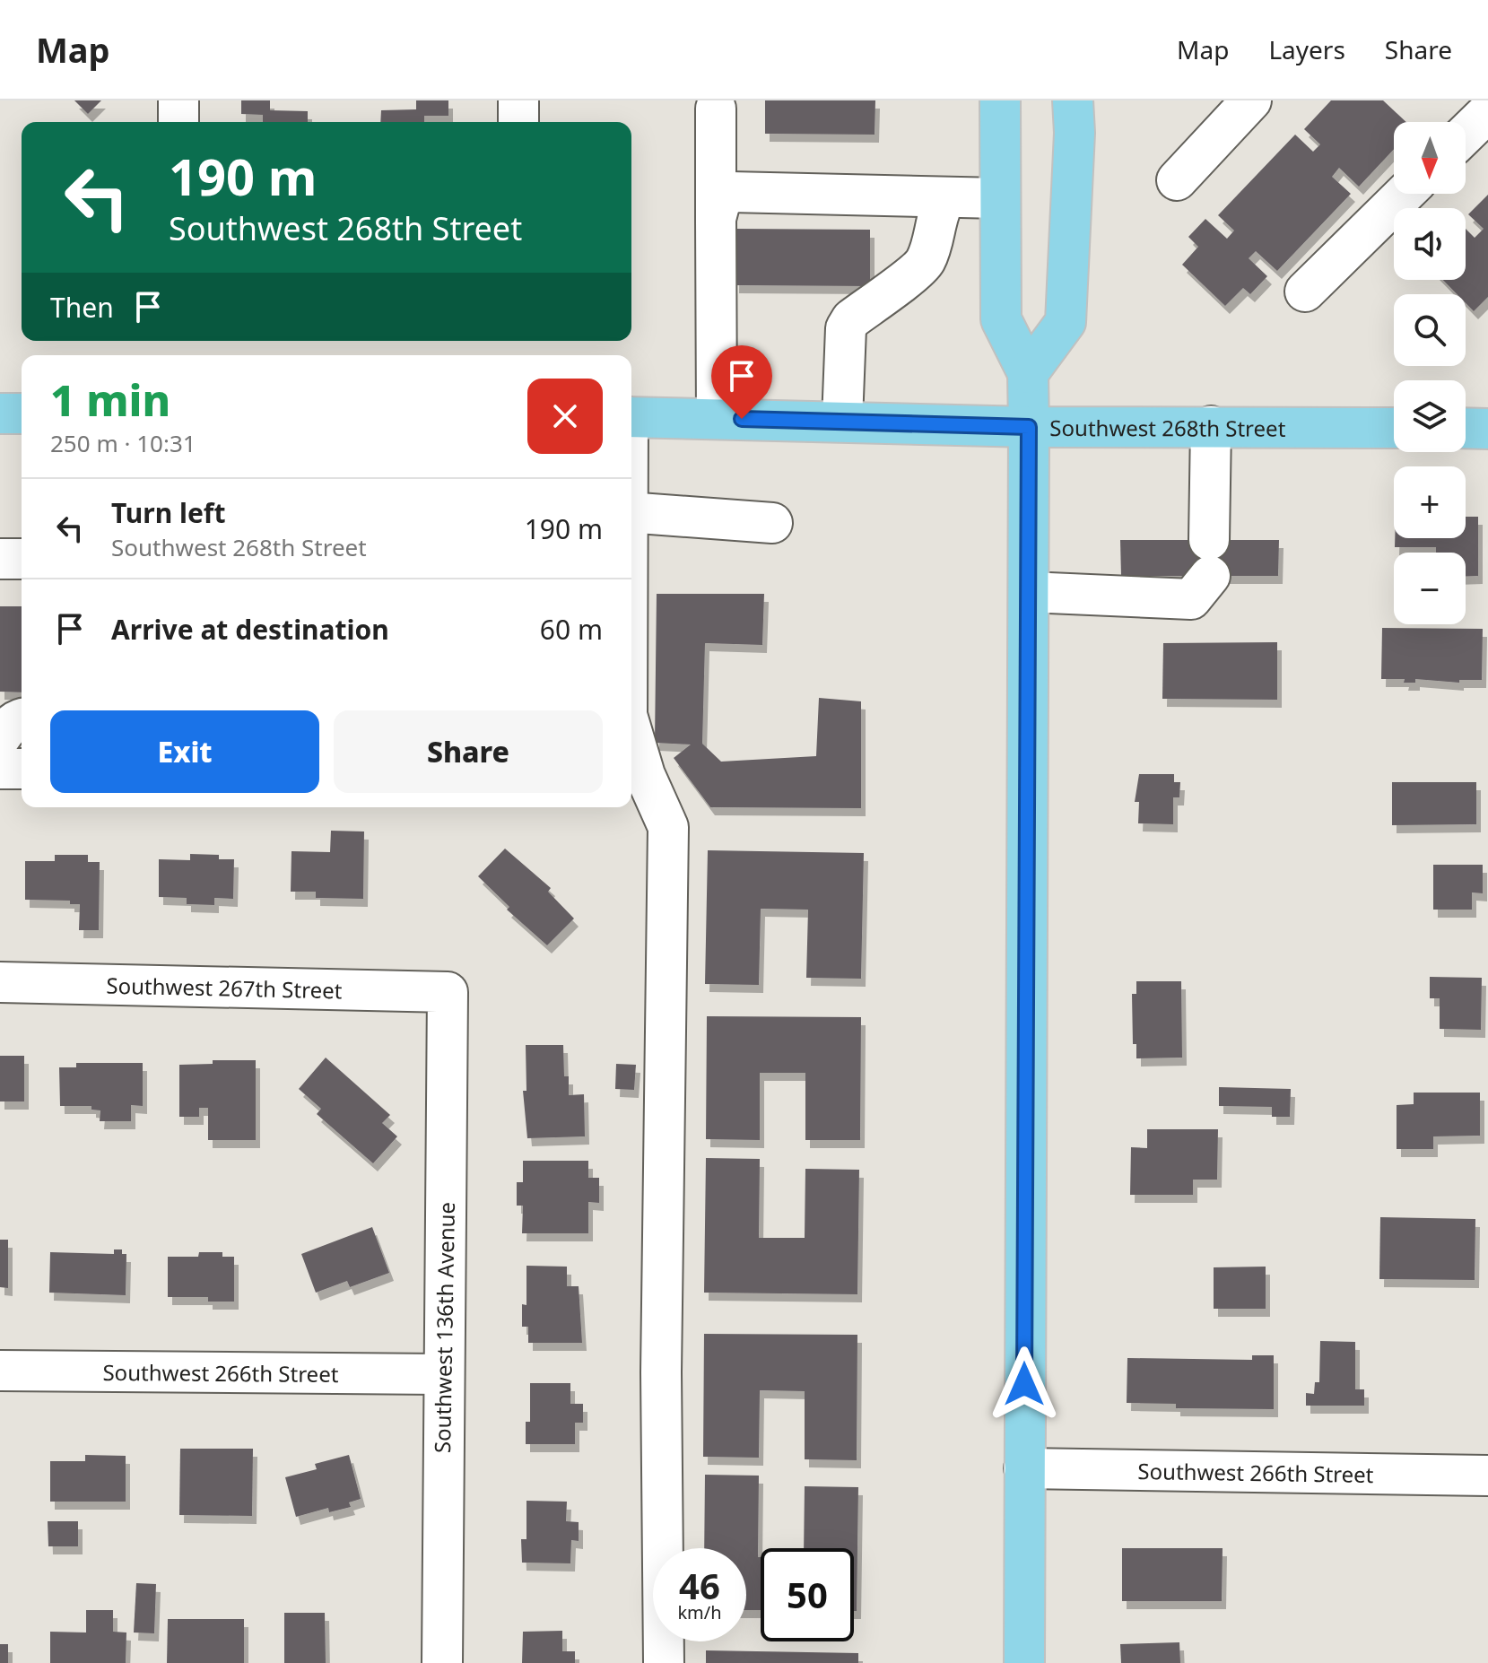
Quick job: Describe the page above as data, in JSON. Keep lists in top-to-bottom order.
{
  "streets": {
    "main road": ["Southwest 268th Street"],
    "street": ["Southwest 267th Street", "Southwest 136th Avenue", "Southwest 266th Street"]
  },
  "crossings": [
    ["Southwest 267th Street", "Southwest 136th Avenue"],
    ["Southwest 136th Avenue", "Southwest 266th Street"]
  ],
  "north": "bottom",
  "page": {
    "header": "Map",
    "nav": ["Map", "Layers", "Share"],
    "map_buttons": ["+", "−"],
    "turn": ["190 m", "Southwest 268th Street"],
    "then": "Then",
    "heading": ["1 min", "250 m · 10:31"],
    "list": [
      {
        "name": "Turn left",
        "note": "Southwest 268th Street",
        "value": "190 m"
      },
      {
        "name": "Arrive at destination",
        "value": "60 m"
      }
    ],
    "buttons": ["Exit", "Share"],
    "speed": "46 km/h",
    "limit": "50"
  }
}
